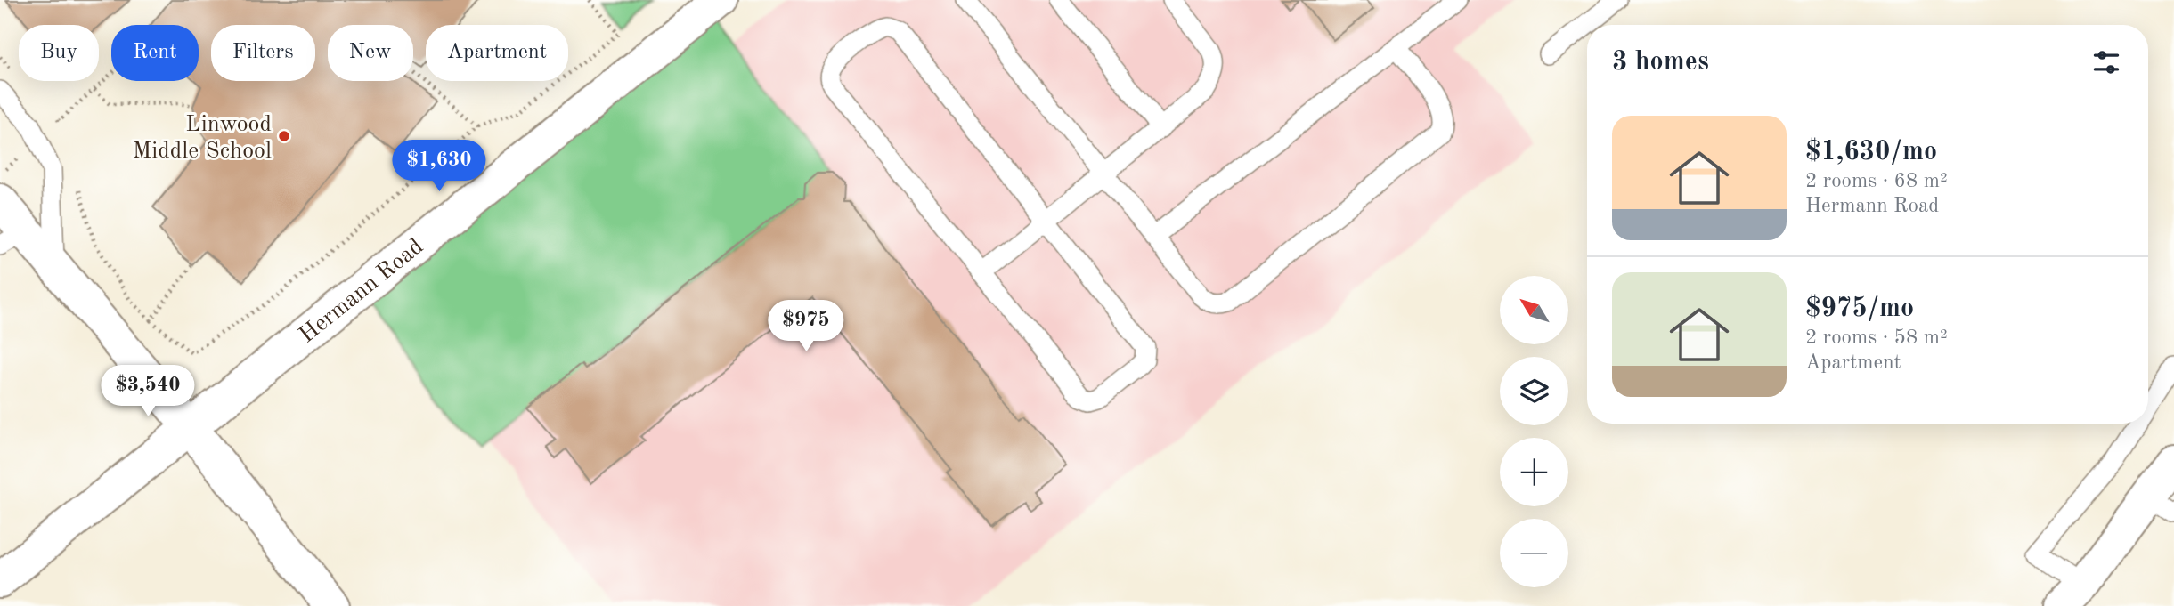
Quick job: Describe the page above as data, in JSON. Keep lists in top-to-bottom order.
{
  "streets": {
    "street": ["Hermann Road"]
  },
  "places": ["Linwood Middle School"],
  "north": "top left",
  "page": {
    "chip": [
      "Buy",
      "Rent",
      "Filters",
      "New",
      "Apartment"
    ],
    "heading": "3 homes",
    "list": [
      {
        "name": "$1,630/mo",
        "note": "2 rooms · 68 m² · Hermann Road"
      },
      {
        "name": "$975/mo",
        "note": "2 rooms · 58 m² · Apartment"
      }
    ],
    "price": ["$1,630", "$975", "$3,540"],
    "map_buttons": ["+", "−"]
  }
}
